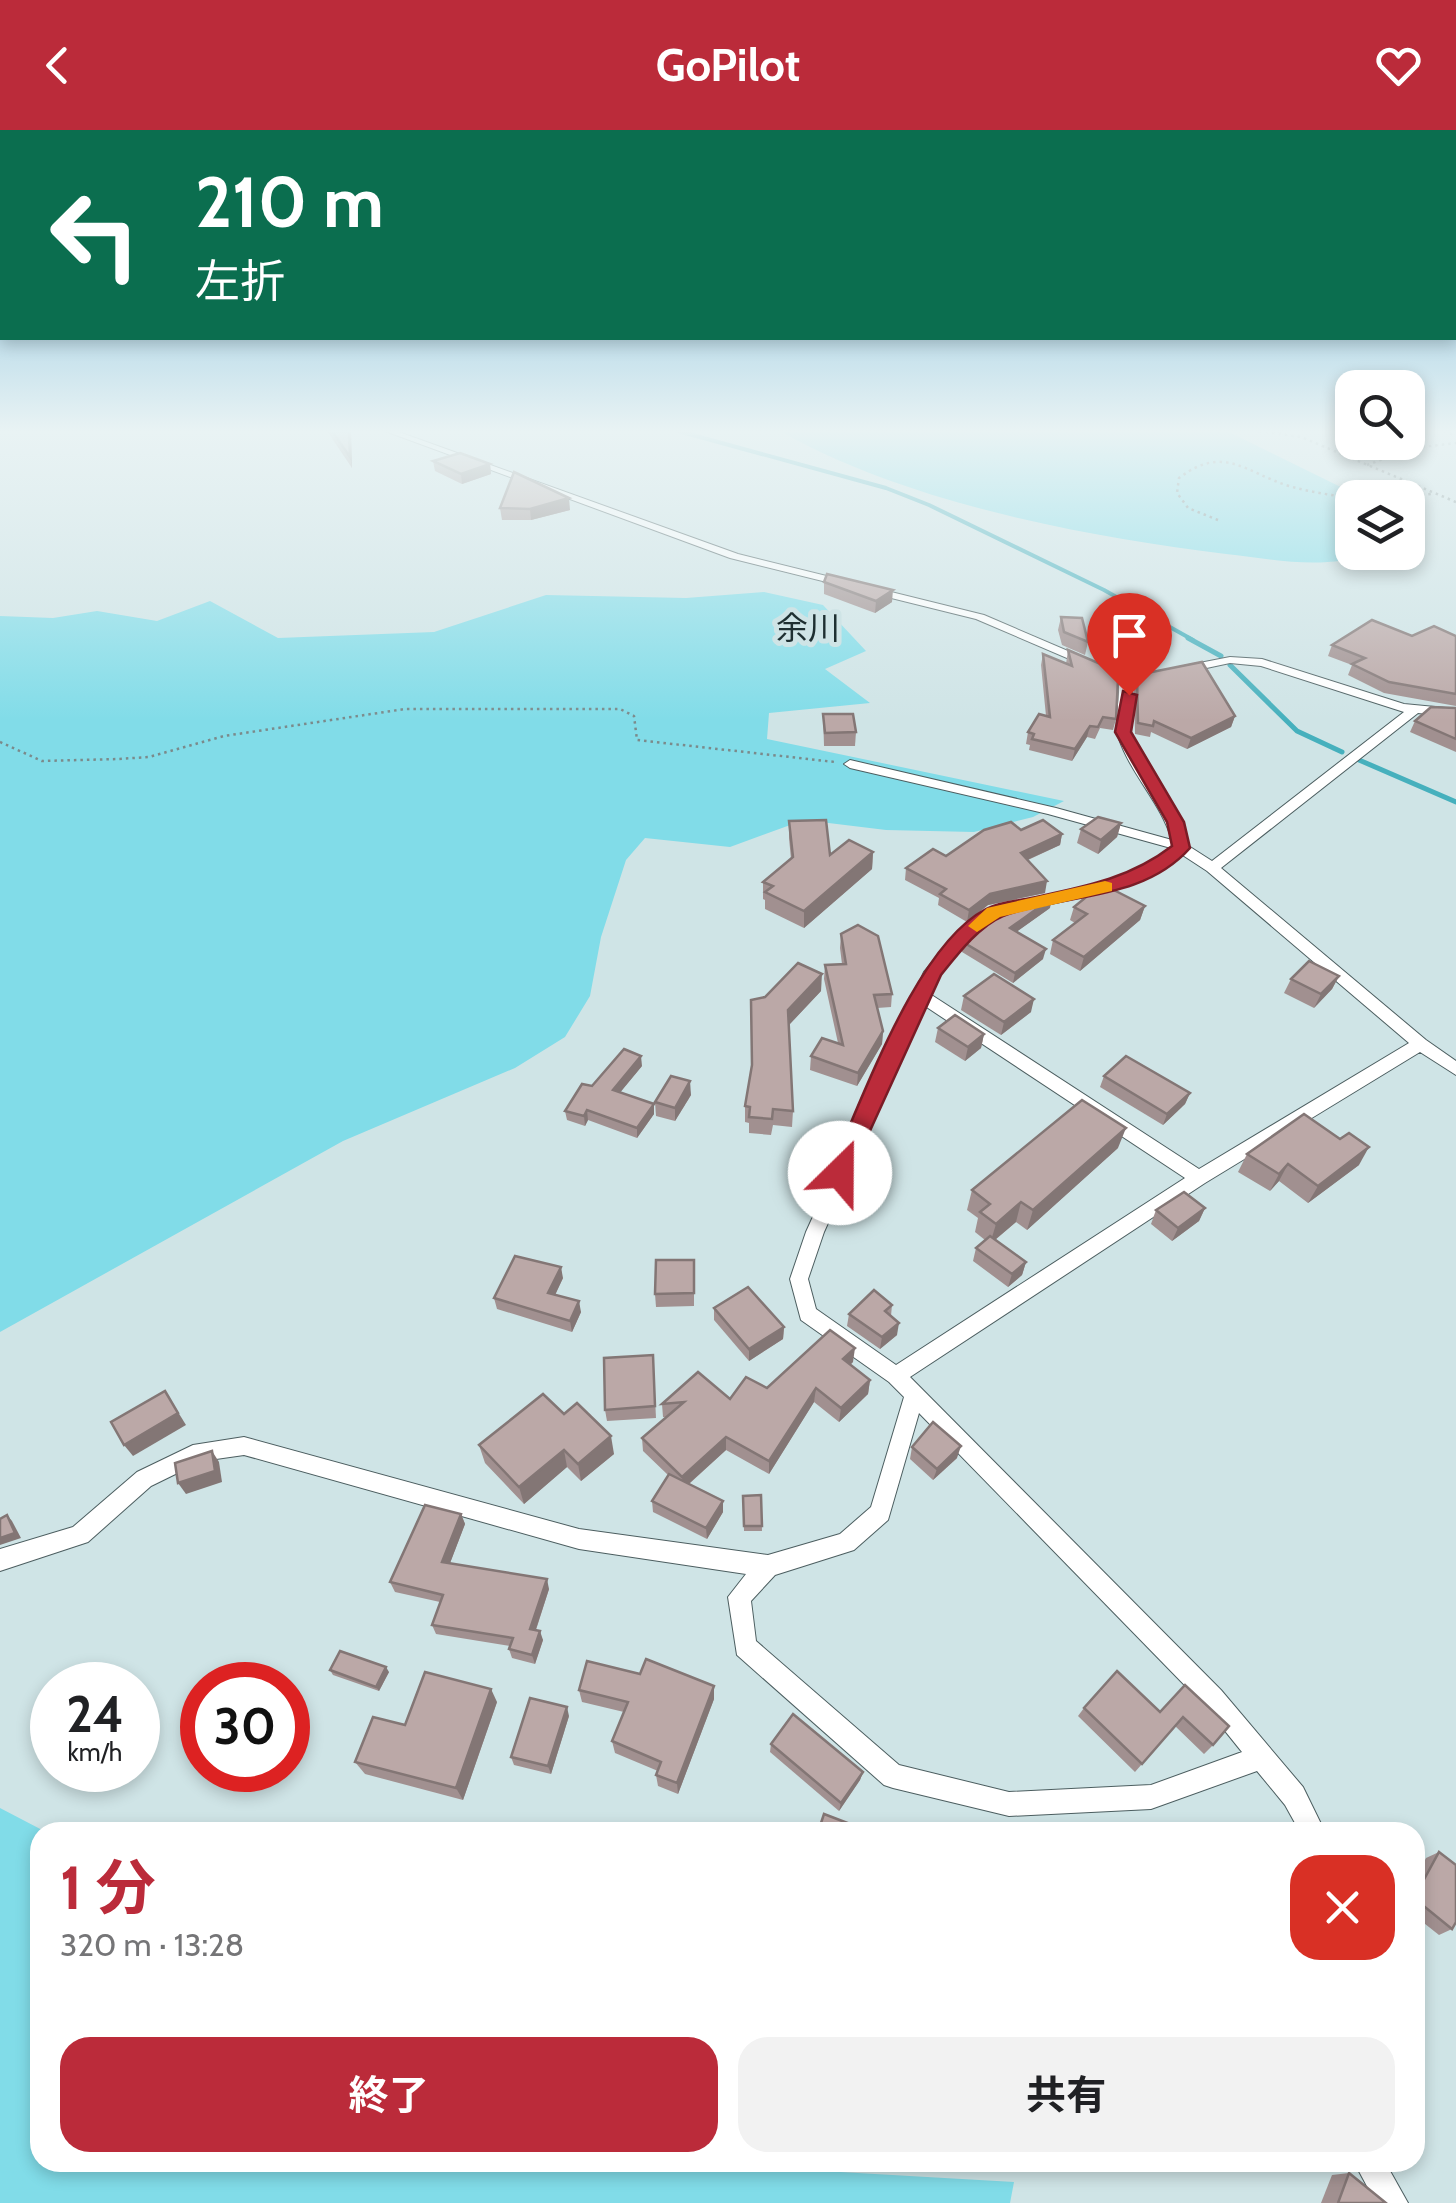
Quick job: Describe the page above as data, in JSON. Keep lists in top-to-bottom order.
{
  "districts": ["余川"],
  "page": {
    "header": "GoPilot",
    "turn": ["210 m", "左折"],
    "speed": "24 km/h",
    "limit": "30",
    "heading": ["1 分", "320 m · 13:28"],
    "buttons": ["終了", "共有"]
  }
}
